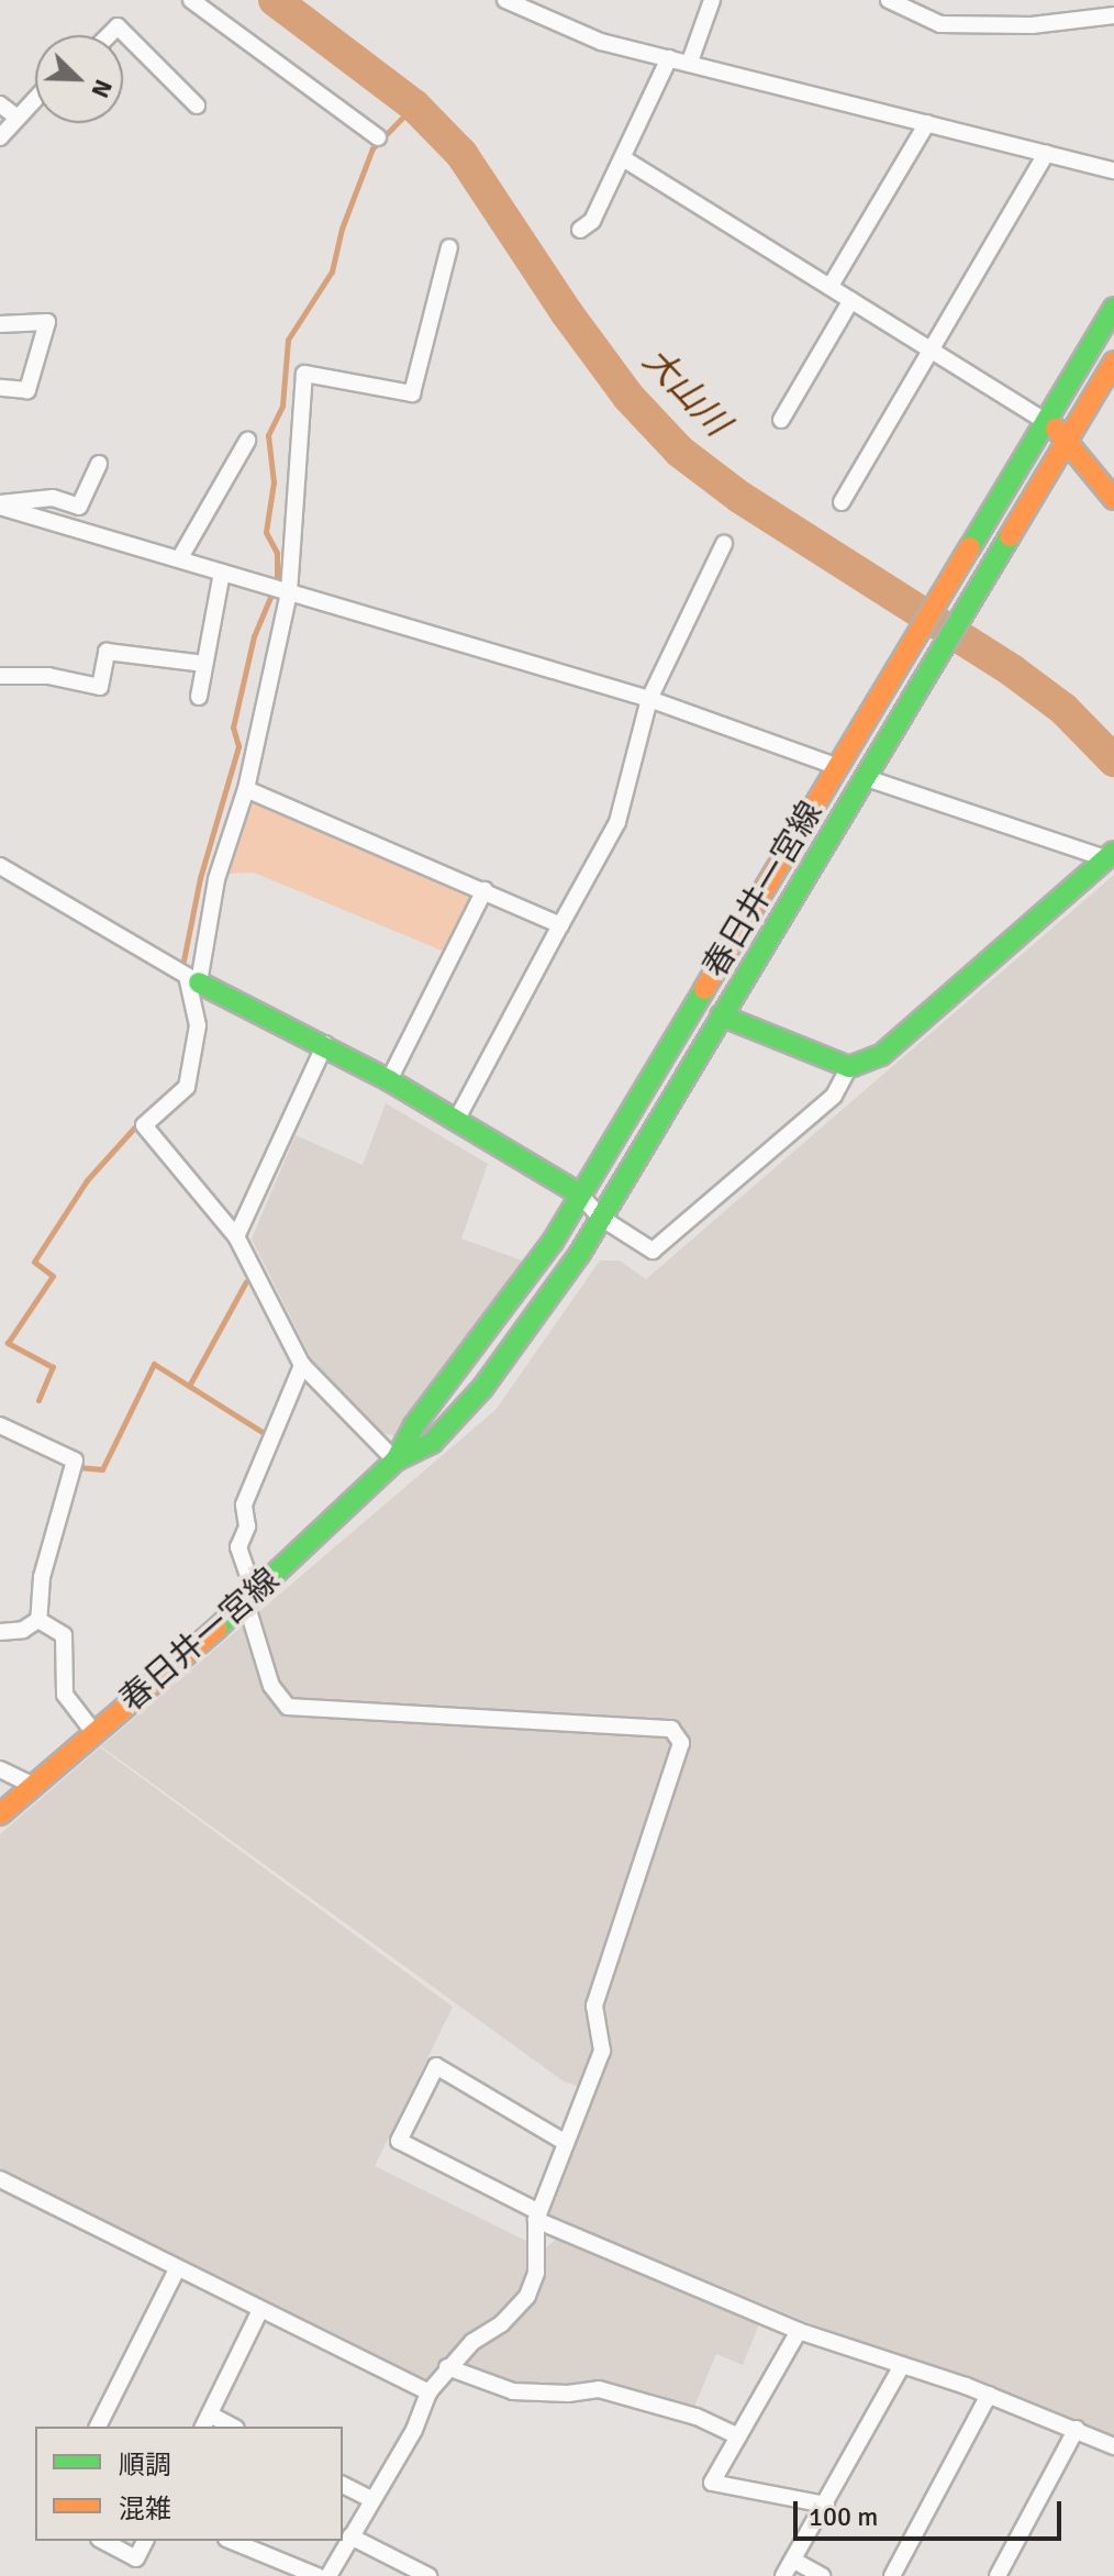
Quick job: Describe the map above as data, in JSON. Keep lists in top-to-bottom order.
{
  "streets": {
    "main road": ["春日井一宮線"]
  },
  "water": ["大山川"],
  "legend": ["順調", "混雑"],
  "scale_bar": "100 m",
  "north": "bottom right"
}
